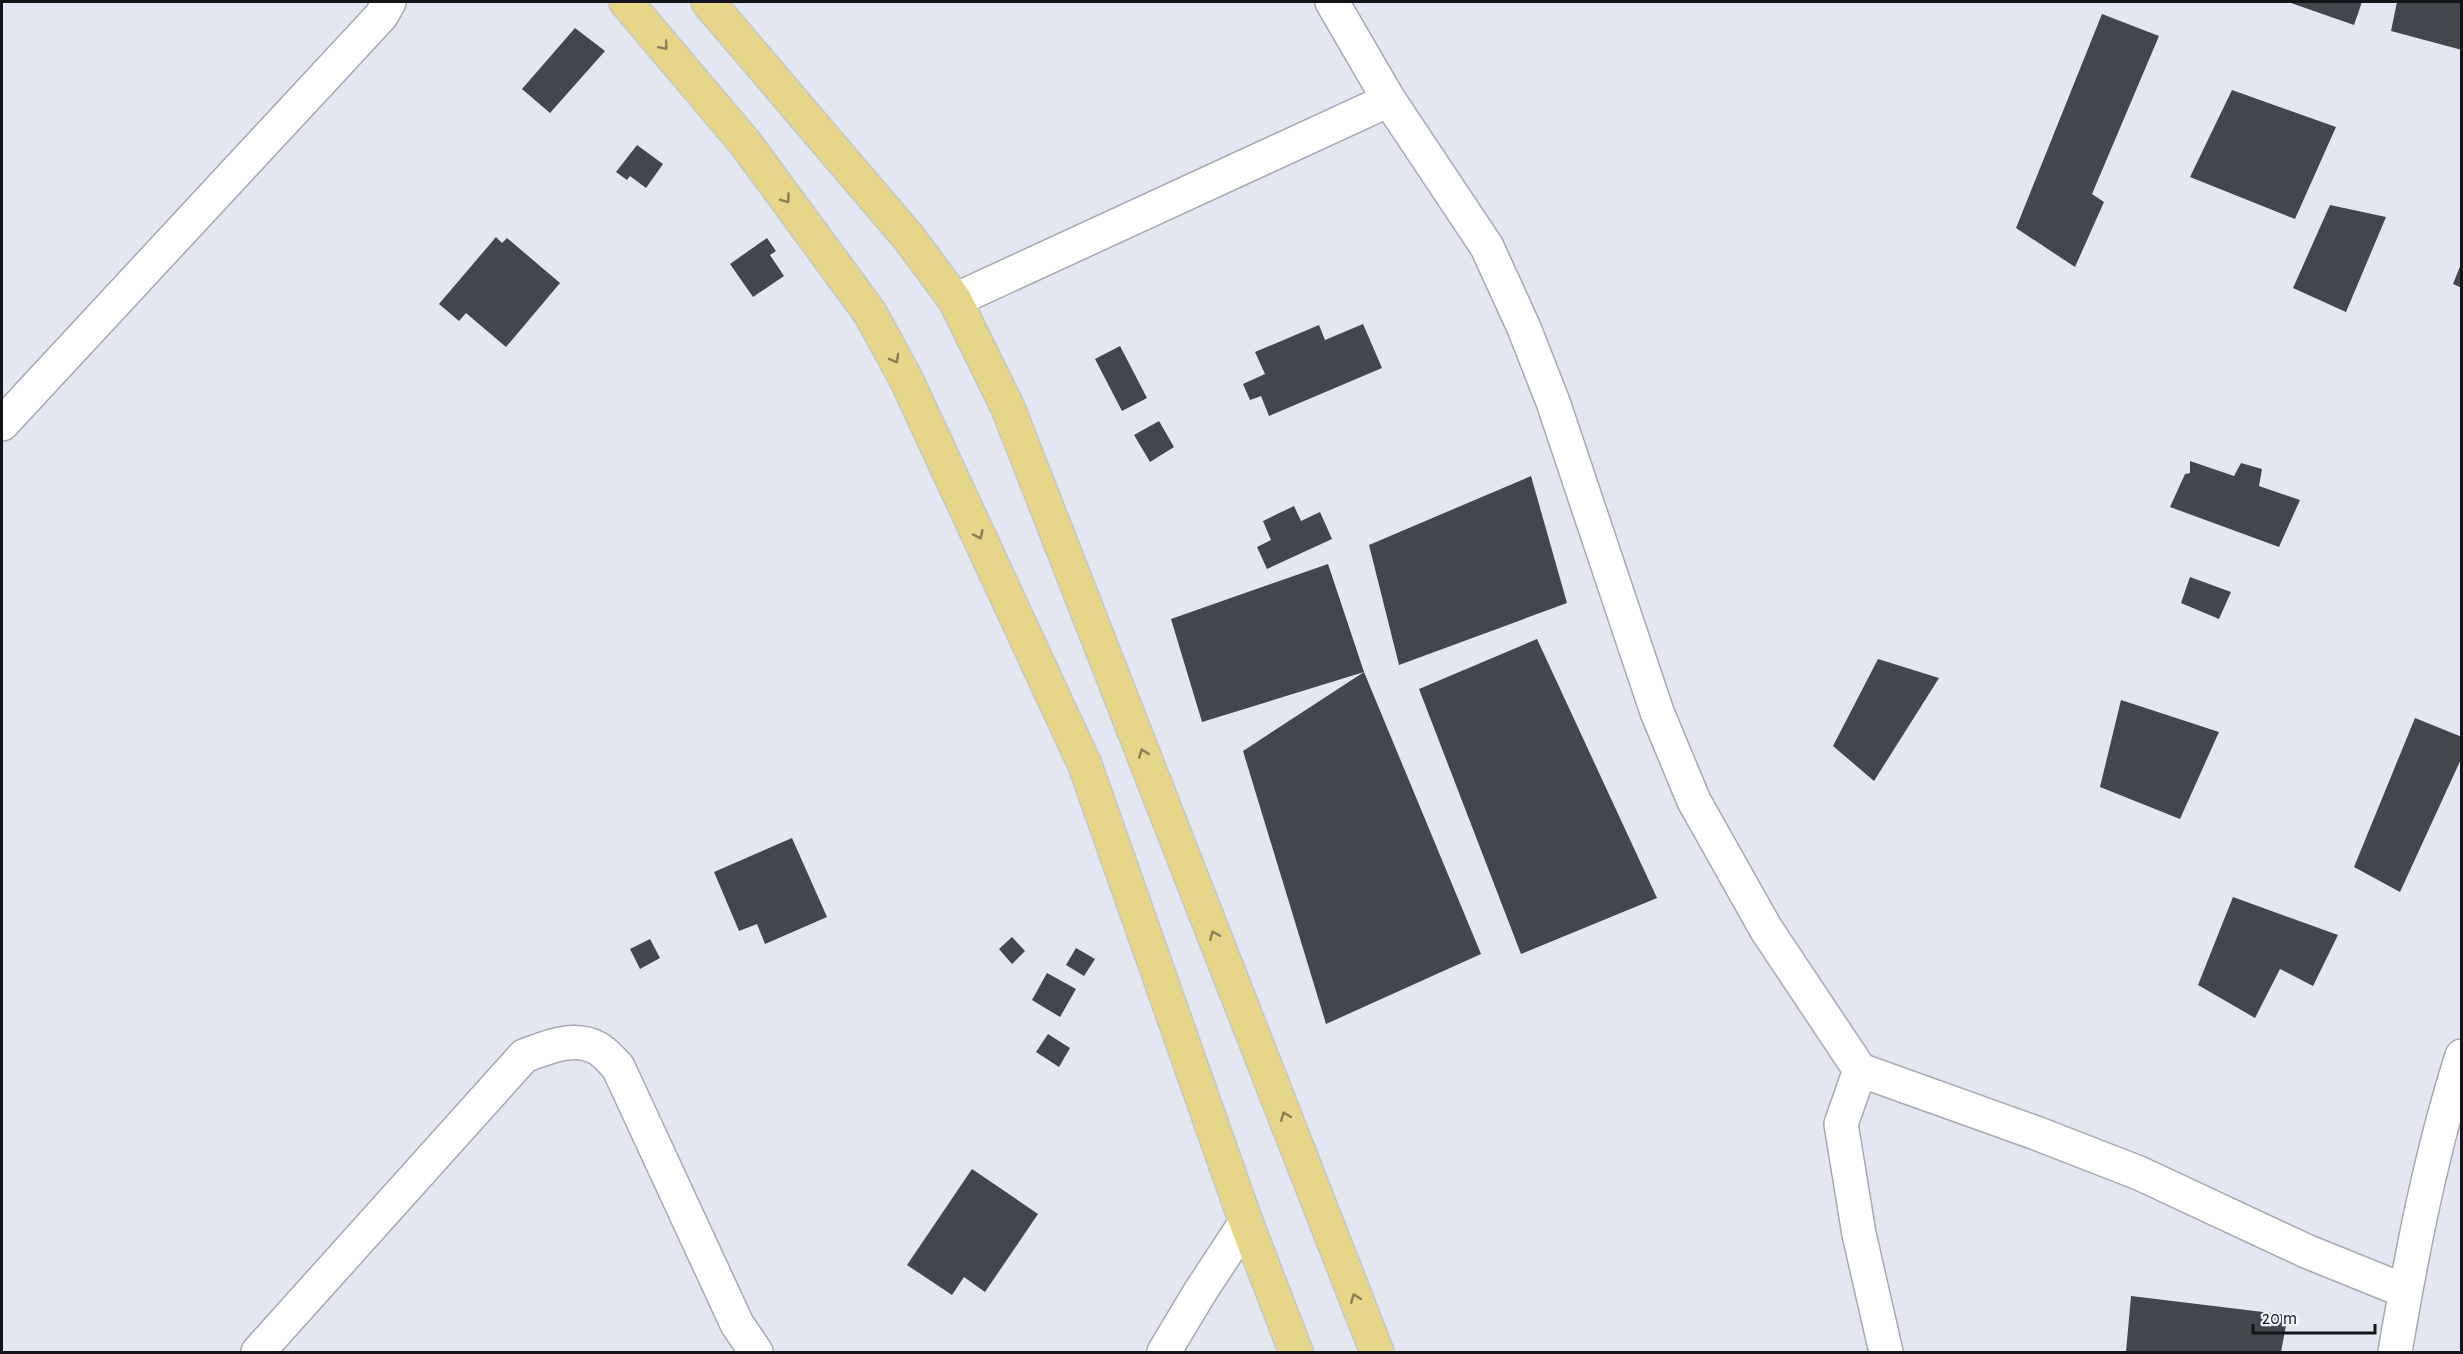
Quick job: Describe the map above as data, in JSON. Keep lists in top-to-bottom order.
{
  "scale_bar": "20 m"
}
